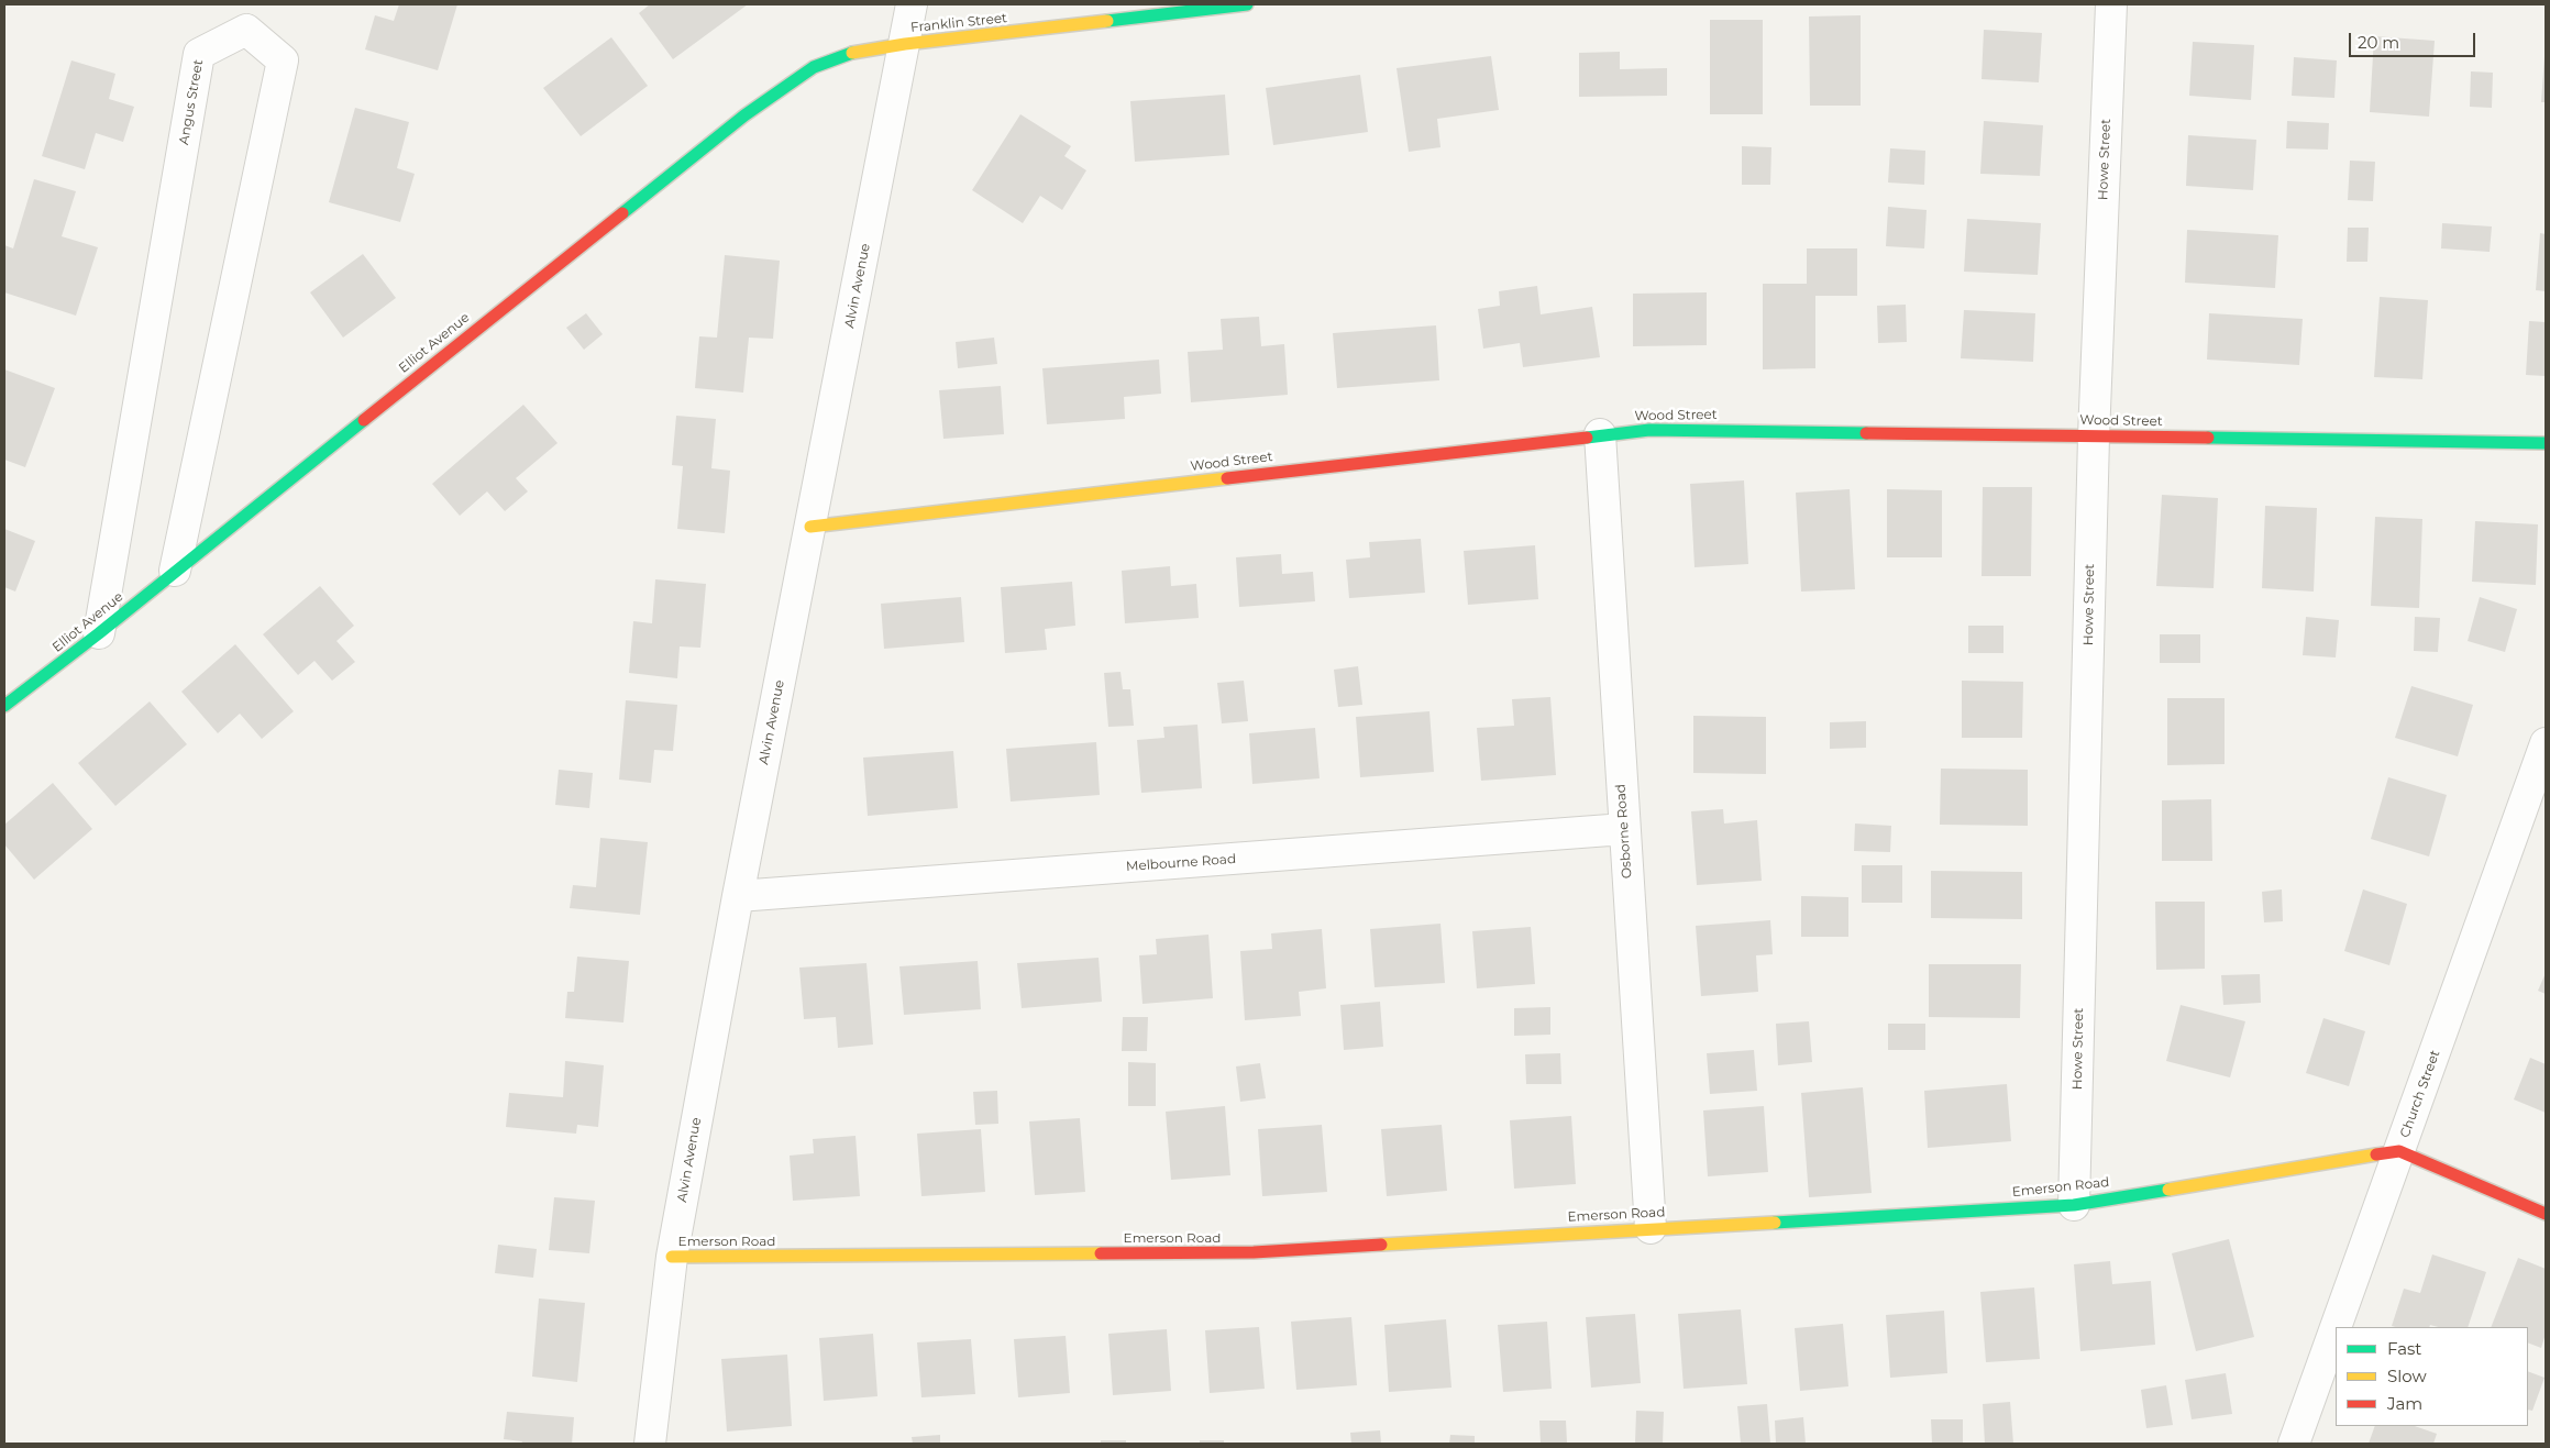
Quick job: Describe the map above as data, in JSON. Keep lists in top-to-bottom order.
{
  "streets": {
    "street": [
      "Franklin Street",
      "Angus Street",
      "Howe Street",
      "Alvin Avenue",
      "Elliot Avenue",
      "Wood Street",
      "Osborne Road",
      "Melbourne Road",
      "Church Street",
      "Emerson Road"
    ]
  },
  "crossings": [
    ["Franklin Street", "Alvin Avenue"],
    ["Franklin Street", "Elliot Avenue"],
    ["Angus Street", "Elliot Avenue"],
    ["Howe Street", "Wood Street"],
    ["Howe Street", "Emerson Road"],
    ["Alvin Avenue", "Elliot Avenue"],
    ["Alvin Avenue", "Wood Street"],
    ["Alvin Avenue", "Melbourne Road"],
    ["Alvin Avenue", "Emerson Road"],
    ["Wood Street", "Osborne Road"],
    ["Osborne Road", "Melbourne Road"],
    ["Osborne Road", "Emerson Road"],
    ["Church Street", "Emerson Road"]
  ],
  "legend": ["Fast", "Slow", "Jam"],
  "scale_bar": "20 m"
}
